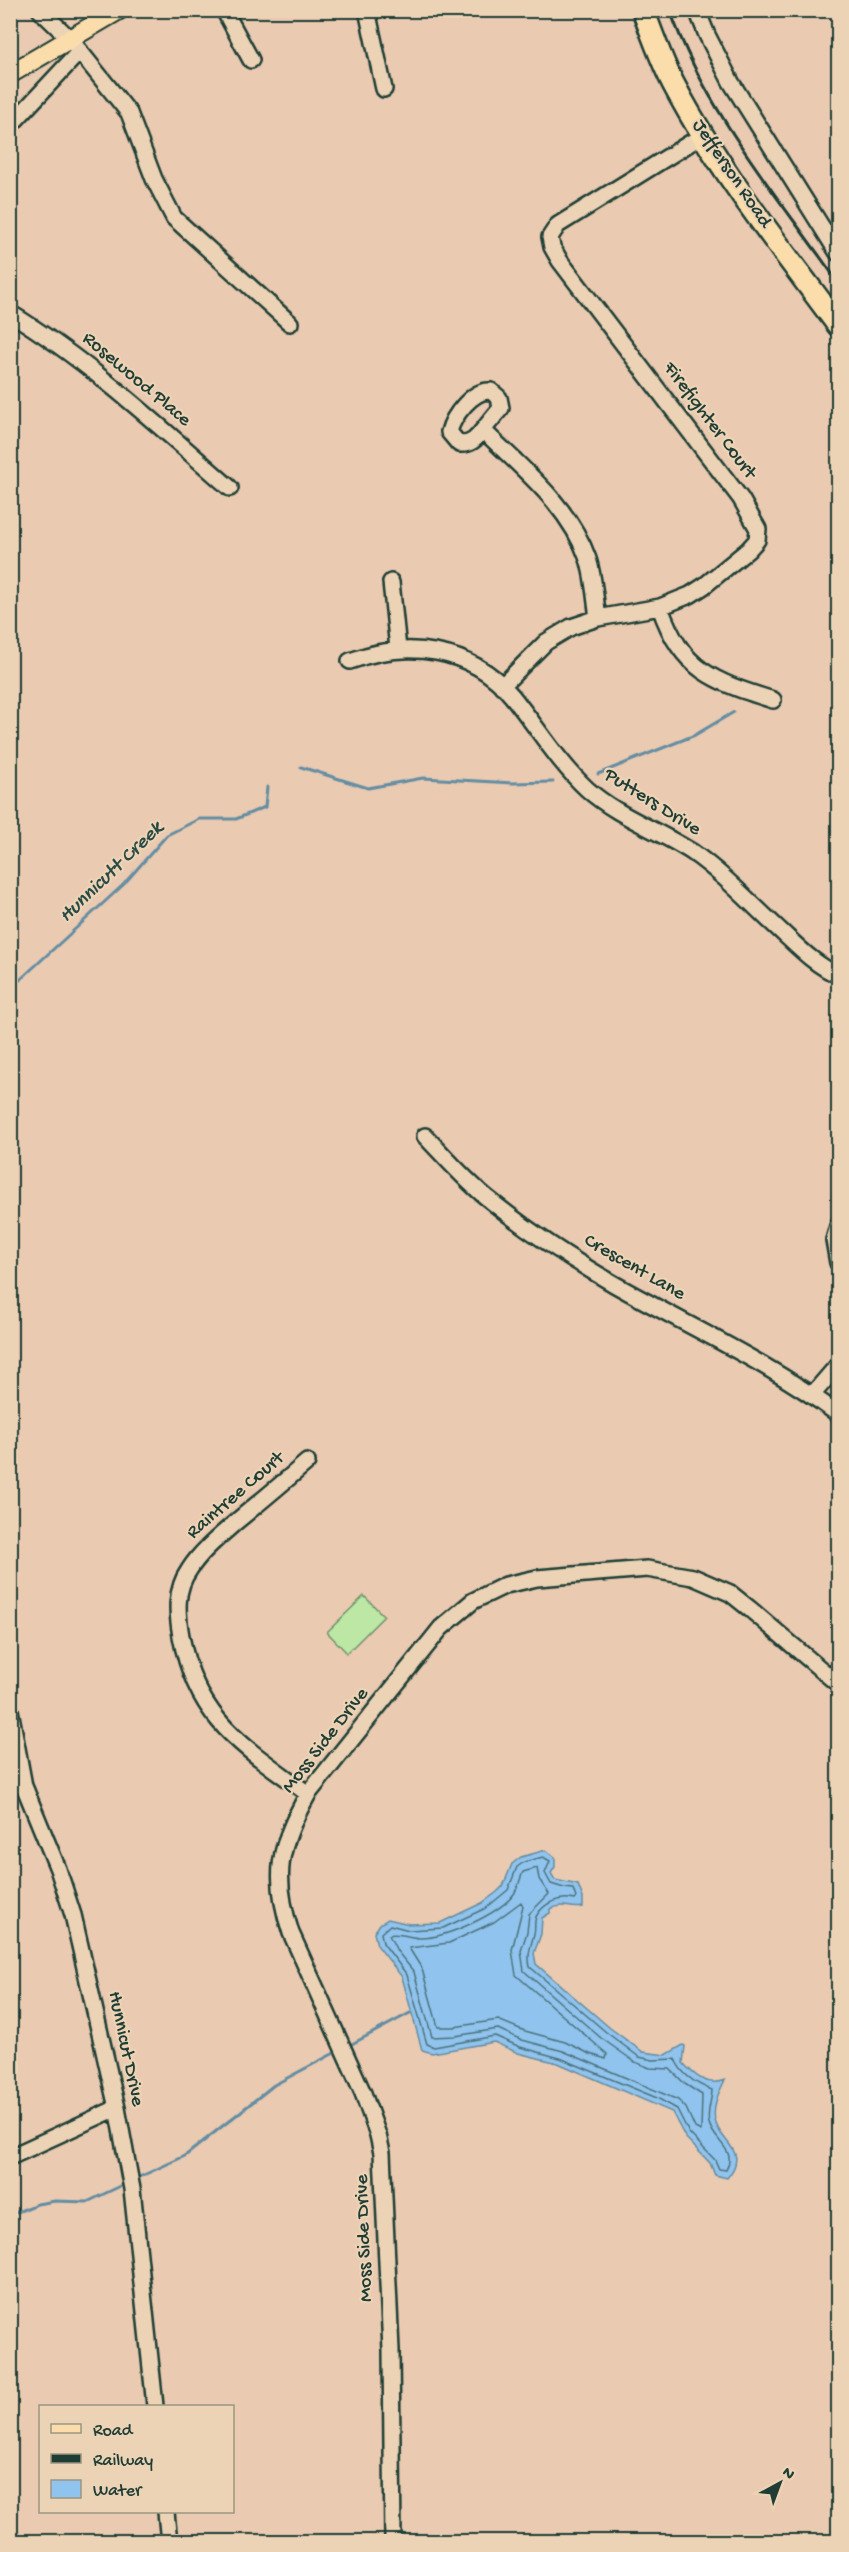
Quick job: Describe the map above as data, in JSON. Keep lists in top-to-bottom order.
{
  "streets": {
    "highway": ["Jefferson Road"],
    "street": [
      "Rosewood Place",
      "Firefighter Court",
      "Putters Drive",
      "Crescent Lane",
      "Raintree Court",
      "Moss Side Drive",
      "Hunnicut Drive"
    ]
  },
  "crossings": [
    ["Jefferson Road", "Firefighter Court"],
    ["Firefighter Court", "Putters Drive"],
    ["Raintree Court", "Moss Side Drive"]
  ],
  "water": ["Hunnicutt Creek"],
  "legend": ["Road", "Railway", "Water"],
  "north": "top right"
}
